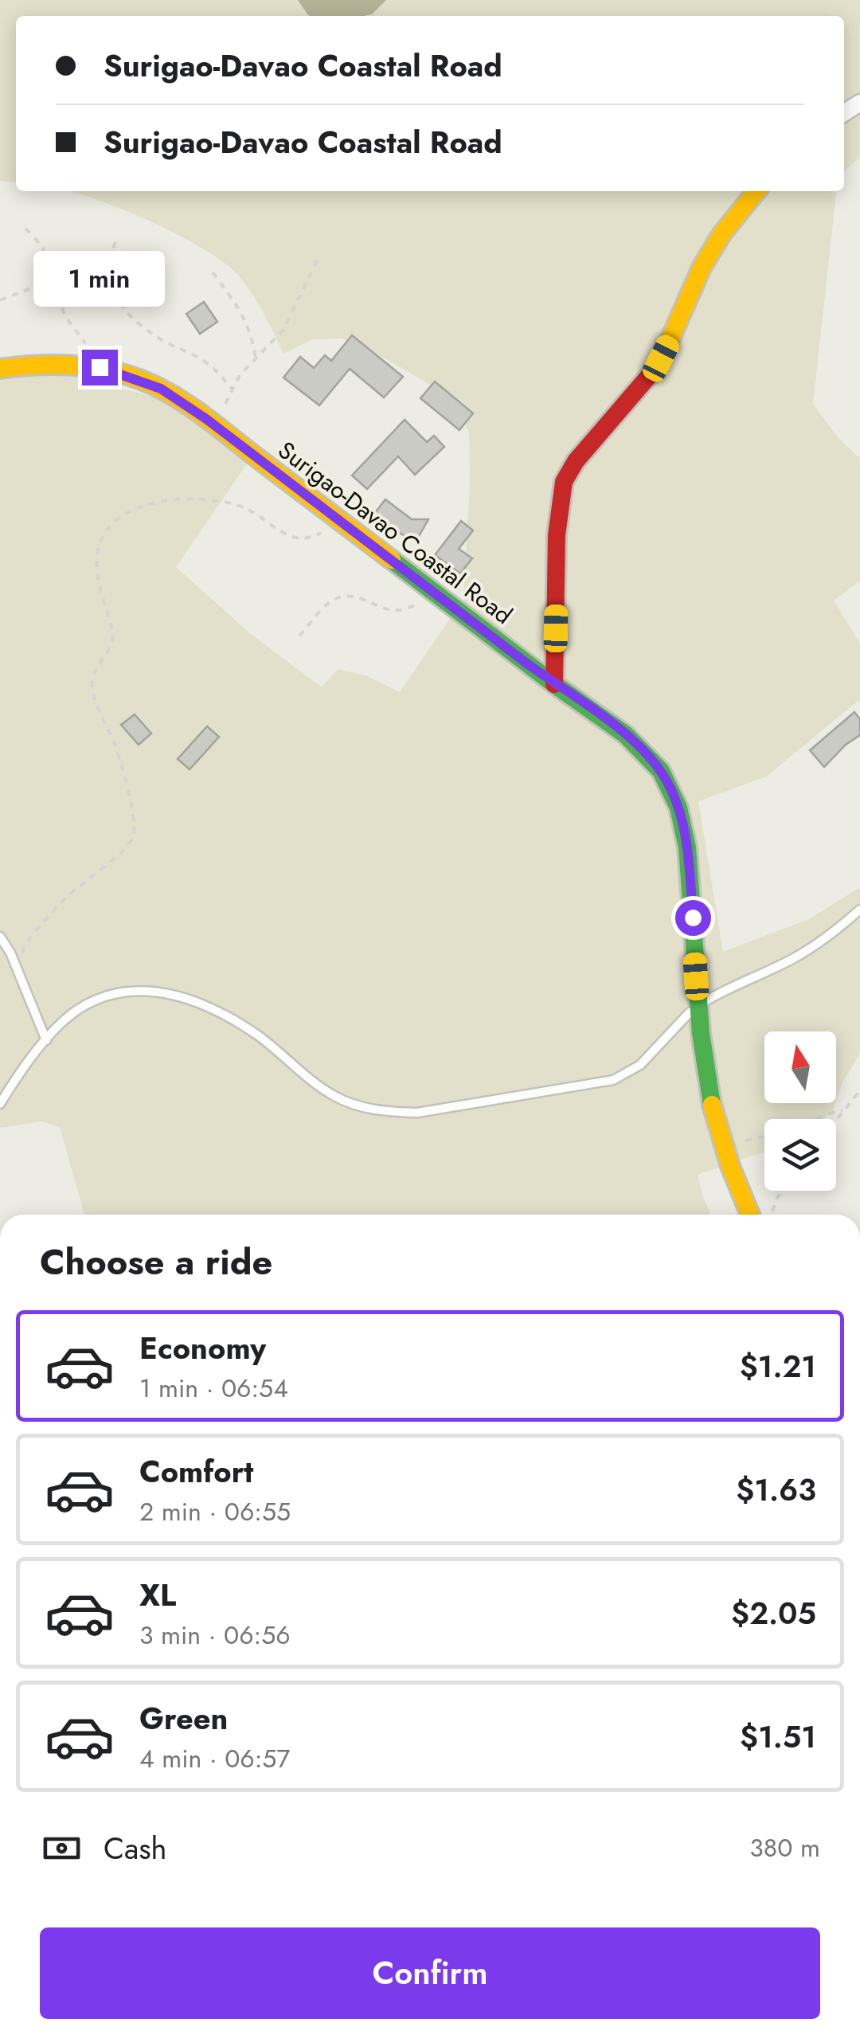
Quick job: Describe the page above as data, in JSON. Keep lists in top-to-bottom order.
{
  "streets": {
    "main road": ["Surigao-Davao Coastal Road"]
  },
  "north": "top",
  "page": {
    "banner": ["Surigao-Davao Coastal Road", "Surigao-Davao Coastal Road"],
    "bubble": "1 min",
    "heading": "Choose a ride",
    "list": [
      {
        "name": "Economy",
        "note": "1 min · 06:54",
        "value": "$1.21"
      },
      {
        "name": "Comfort",
        "note": "2 min · 06:55",
        "value": "$1.63"
      },
      {
        "name": "XL",
        "note": "3 min · 06:56",
        "value": "$2.05"
      },
      {
        "name": "Green",
        "note": "4 min · 06:57",
        "value": "$1.51"
      }
    ],
    "pay": ["Cash", "380 m"],
    "buttons": "Confirm"
  }
}
